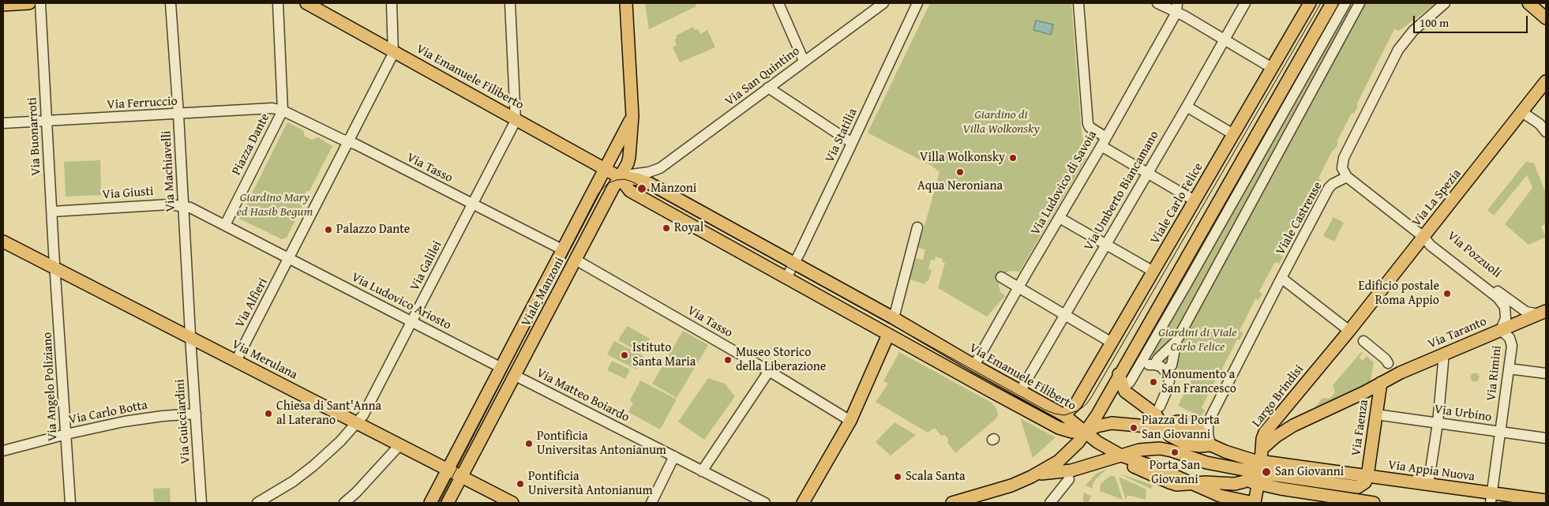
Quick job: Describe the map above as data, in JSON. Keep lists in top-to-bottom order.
{
  "streets": {
    "main road": [
      "Via Emanuele Filiberto",
      "Via La Spezia",
      "Viale Carlo Felice",
      "Viale Manzoni",
      "Via Taranto",
      "Via Merulana",
      "Largo Brindisi",
      "Via Faenza",
      "Via Appia Nuova"
    ],
    "street": [
      "Via San Quintino",
      "Via Ferruccio",
      "Via Statilia",
      "Via Buonarroti",
      "Piazza Dante",
      "Via Tasso",
      "Via Machiavelli",
      "Via Ludovico di Savoia",
      "Via Umberto Biancamano",
      "Via Giusti",
      "Viale Castrense",
      "Via Pozzuoli",
      "Via Galilei",
      "Via Ludovico Ariosto",
      "Via Alfieri",
      "Via Rimini",
      "Via Angelo Poliziano",
      "Via Matteo Boiardo",
      "Via Carlo Botta",
      "Via Urbino",
      "Via Guicciardini"
    ]
  },
  "crossings": [
    ["Via San Quintino", "Via Emanuele Filiberto"],
    ["Via San Quintino", "Viale Manzoni"],
    ["Via Emanuele Filiberto", "Via Statilia"],
    ["Via Emanuele Filiberto", "Via Ludovico di Savoia"],
    ["Via Emanuele Filiberto", "Via Umberto Biancamano"],
    ["Via Emanuele Filiberto", "Viale Carlo Felice"],
    ["Via Emanuele Filiberto", "Via Galilei"],
    ["Via Emanuele Filiberto", "Viale Manzoni"],
    ["Via Ferruccio", "Via Buonarroti"],
    ["Via Ferruccio", "Piazza Dante"],
    ["Via Ferruccio", "Via Machiavelli"],
    ["Via Buonarroti", "Via Giusti"],
    ["Via Buonarroti", "Via Merulana"],
    ["Via Buonarroti", "Via Angelo Poliziano"],
    ["Piazza Dante", "Via Tasso"],
    ["Piazza Dante", "Via Giusti"],
    ["Via Tasso", "Via Galilei"],
    ["Via Tasso", "Viale Manzoni"],
    ["Via Machiavelli", "Via Giusti"],
    ["Via Machiavelli", "Via Merulana"],
    ["Via Machiavelli", "Via Guicciardini"],
    ["Via La Spezia", "Via Pozzuoli"],
    ["Via La Spezia", "Largo Brindisi"],
    ["Via Pozzuoli", "Via Taranto"],
    ["Via Pozzuoli", "Via Rimini"],
    ["Via Galilei", "Via Ludovico Ariosto"],
    ["Via Galilei", "Via Merulana"],
    ["Viale Manzoni", "Via Ludovico Ariosto"],
    ["Viale Manzoni", "Via Merulana"],
    ["Viale Manzoni", "Via Matteo Boiardo"],
    ["Via Ludovico Ariosto", "Via Alfieri"],
    ["Via Alfieri", "Via Merulana"],
    ["Via Taranto", "Via Rimini"],
    ["Via Taranto", "Largo Brindisi"],
    ["Via Taranto", "Via Faenza"],
    ["Via Merulana", "Via Angelo Poliziano"],
    ["Via Merulana", "Via Guicciardini"],
    ["Via Rimini", "Via Urbino"],
    ["Via Rimini", "Via Appia Nuova"],
    ["Via Angelo Poliziano", "Via Carlo Botta"],
    ["Largo Brindisi", "Via Faenza"],
    ["Via Carlo Botta", "Via Guicciardini"],
    ["Via Urbino", "Via Faenza"],
    ["Via Faenza", "Via Appia Nuova"]
  ],
  "parks": ["Giardino di Villa Wolkonsky", "Giardino Mary ed Hasib Begum", "Giardini di Viale Carlo Felice"],
  "places": [
    "Villa Wolkonsky",
    "Aqua Neroniana",
    "Manzoni",
    "Royal",
    "Palazzo Dante",
    "Edificio postale Roma Appio",
    "Istituto Santa Maria",
    "Museo Storico della Liberazione",
    "Monumento a San Francesco",
    "Chiesa di Sant'Anna al Laterano",
    "Piazza di Porta San Giovanni",
    "Pontificia Universitas Antonianum",
    "Porta San Giovanni",
    "San Giovanni",
    "Scala Santa",
    "Pontificia Università Antonianum"
  ],
  "scale_bar": "100 m"
}
